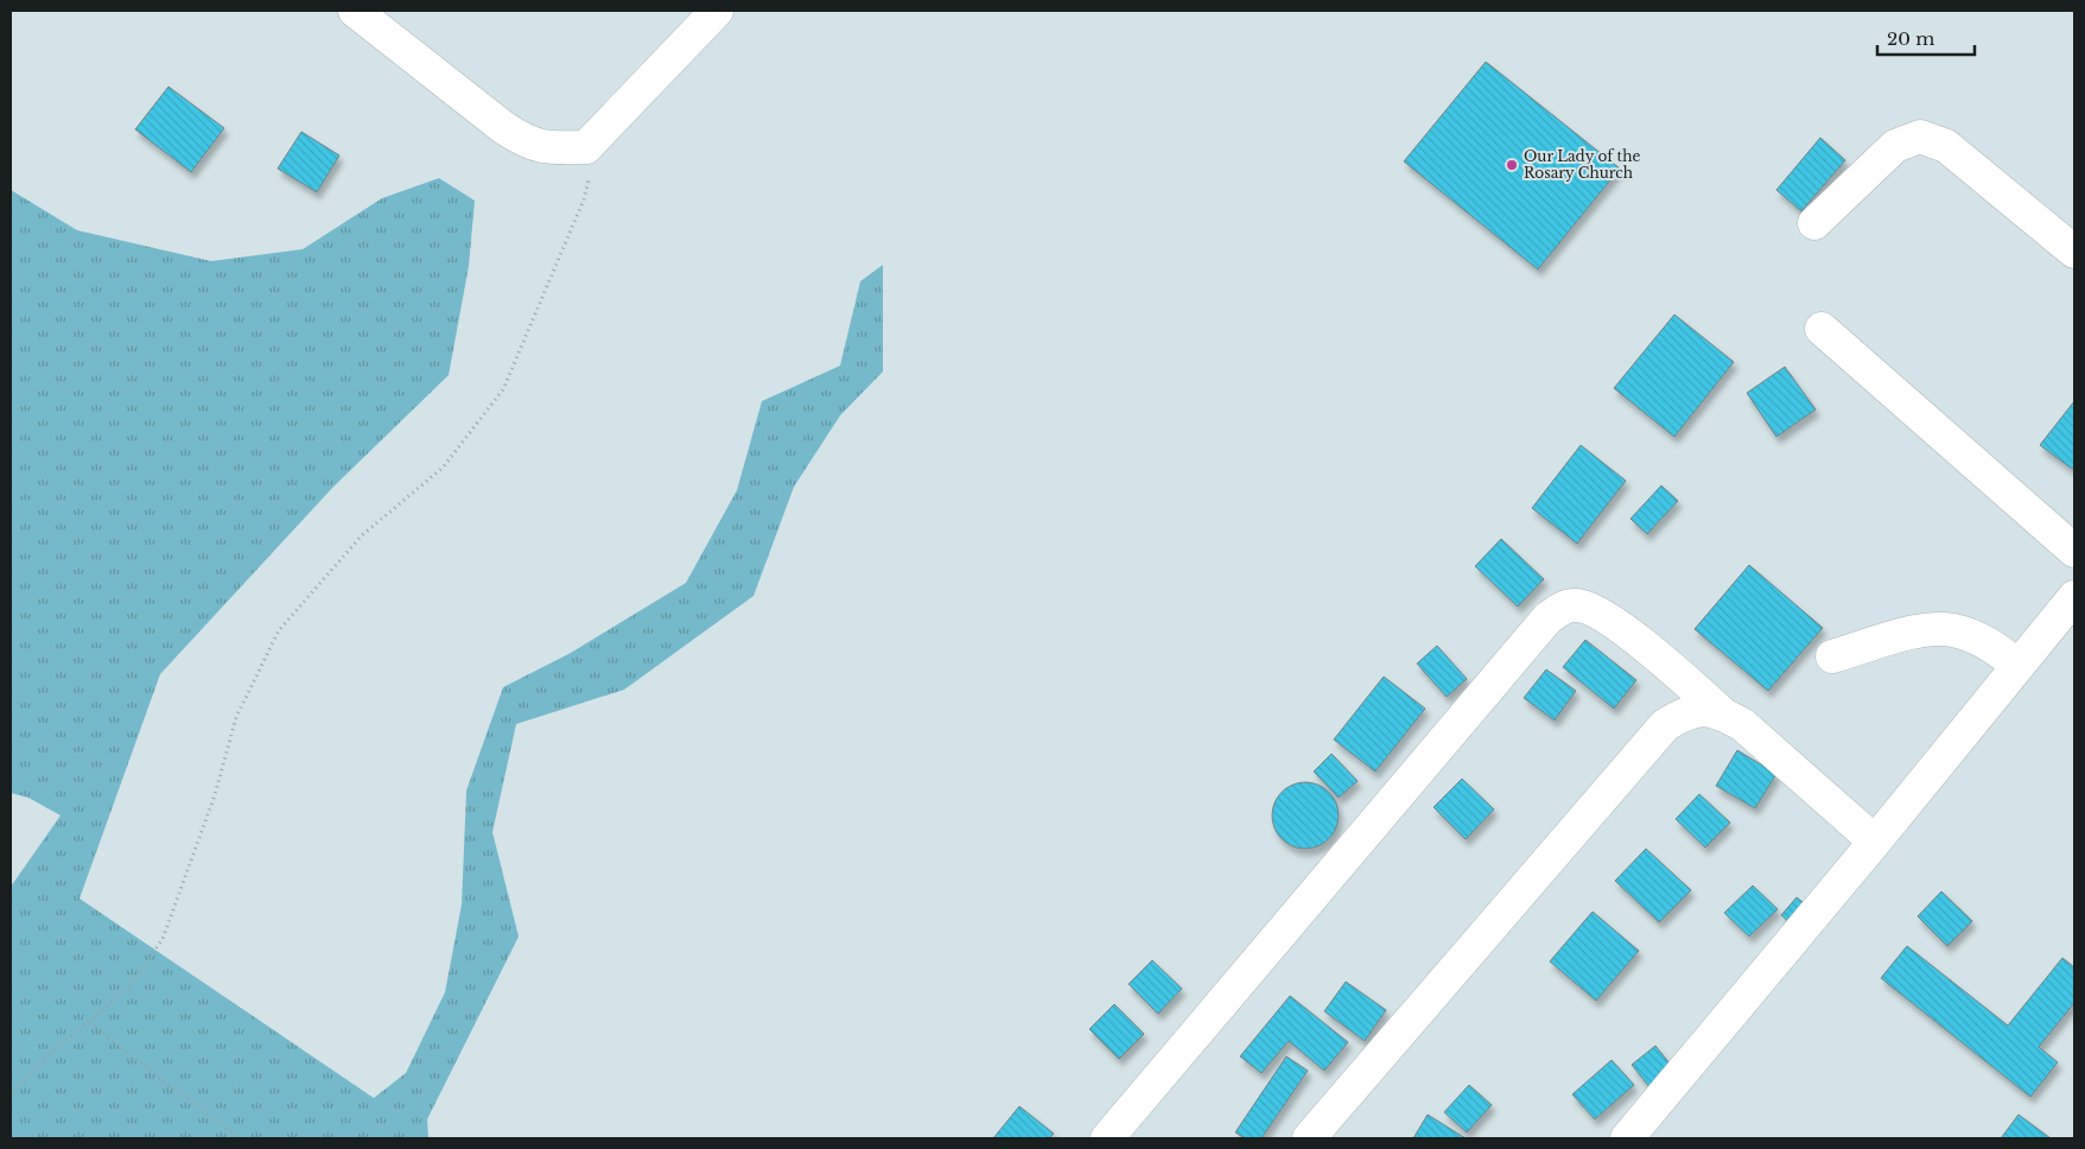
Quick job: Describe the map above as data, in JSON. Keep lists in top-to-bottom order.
{
  "places": ["Our Lady of the Rosary Church"],
  "scale_bar": "20 m"
}
